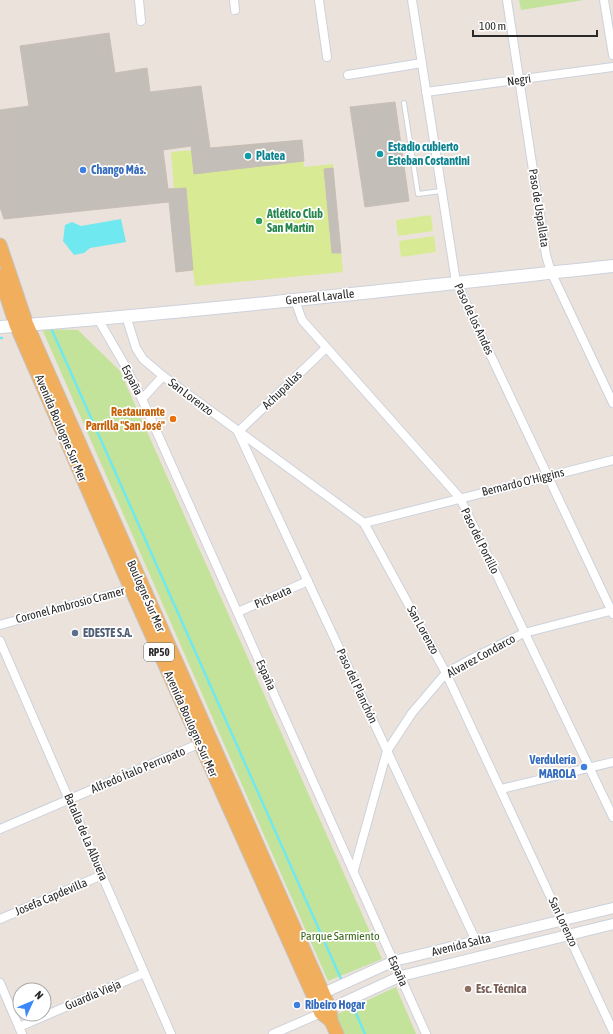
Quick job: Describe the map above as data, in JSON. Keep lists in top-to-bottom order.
{
  "streets": {
    "main road": [
      "General Lavalle",
      "Avenida Boulogne Sur Mer",
      "Boulogne Sur Mer",
      "RP50"
    ],
    "street": [
      "Negri",
      "Paso de Uspallata",
      "Paso de los Andes",
      "España",
      "Achupallas",
      "San Lorenzo",
      "Bernardo O'Higgins",
      "Paso del Portillo",
      "Picheuta",
      "Coronel Ambrosio Cramer",
      "Alvarez Condarco",
      "Paso del Planchón",
      "Alfredo Ítalo Perrupato",
      "Batalla de La Albuera",
      "Josefa Capdevilla",
      "Avenida Salta",
      "Guardia Vieja"
    ]
  },
  "crossings": [
    ["Negri", "Paso de Uspallata"],
    ["Negri", "Paso de los Andes"],
    ["Paso de Uspallata", "General Lavalle"],
    ["General Lavalle", "Paso de los Andes"],
    ["General Lavalle", "España"],
    ["General Lavalle", "San Lorenzo"],
    ["General Lavalle", "Paso del Portillo"],
    ["General Lavalle", "Boulogne Sur Mer"],
    ["General Lavalle", "RP50"],
    ["Paso de los Andes", "Bernardo O'Higgins"],
    ["Paso de los Andes", "Alvarez Condarco"],
    ["España", "Picheuta"],
    ["España", "Alvarez Condarco"],
    ["España", "Avenida Salta"],
    ["Achupallas", "San Lorenzo"],
    ["Achupallas", "Paso del Portillo"],
    ["Achupallas", "Paso del Planchón"],
    ["San Lorenzo", "Bernardo O'Higgins"],
    ["San Lorenzo", "Alvarez Condarco"],
    ["San Lorenzo", "Paso del Planchón"],
    ["San Lorenzo", "Avenida Salta"],
    ["Avenida Boulogne Sur Mer", "Boulogne Sur Mer"],
    ["Avenida Boulogne Sur Mer", "Coronel Ambrosio Cramer"],
    ["Avenida Boulogne Sur Mer", "Alfredo Ítalo Perrupato"],
    ["Avenida Boulogne Sur Mer", "Avenida Salta"],
    ["Bernardo O'Higgins", "Paso del Portillo"],
    ["Paso del Portillo", "Alvarez Condarco"],
    ["Boulogne Sur Mer", "Coronel Ambrosio Cramer"],
    ["Boulogne Sur Mer", "RP50"],
    ["Picheuta", "Paso del Planchón"],
    ["Alvarez Condarco", "Paso del Planchón"],
    ["Paso del Planchón", "Avenida Salta"],
    ["Alfredo Ítalo Perrupato", "Batalla de La Albuera"],
    ["Batalla de La Albuera", "Josefa Capdevilla"],
    ["Batalla de La Albuera", "Guardia Vieja"]
  ],
  "parks": ["Parque Sarmiento"],
  "places": [
    "Estadio cubierto Esteban Costantini",
    "Platea",
    "Chango Más.",
    "Atlético Club San Martín",
    "Restaurante Parrilla \"San José\"",
    "EDESTE S.A.",
    "Verdulería MAROLA",
    "Esc. Técnica",
    "Ribeiro Hogar"
  ],
  "scale_bar": "100 m",
  "north": "top right"
}
